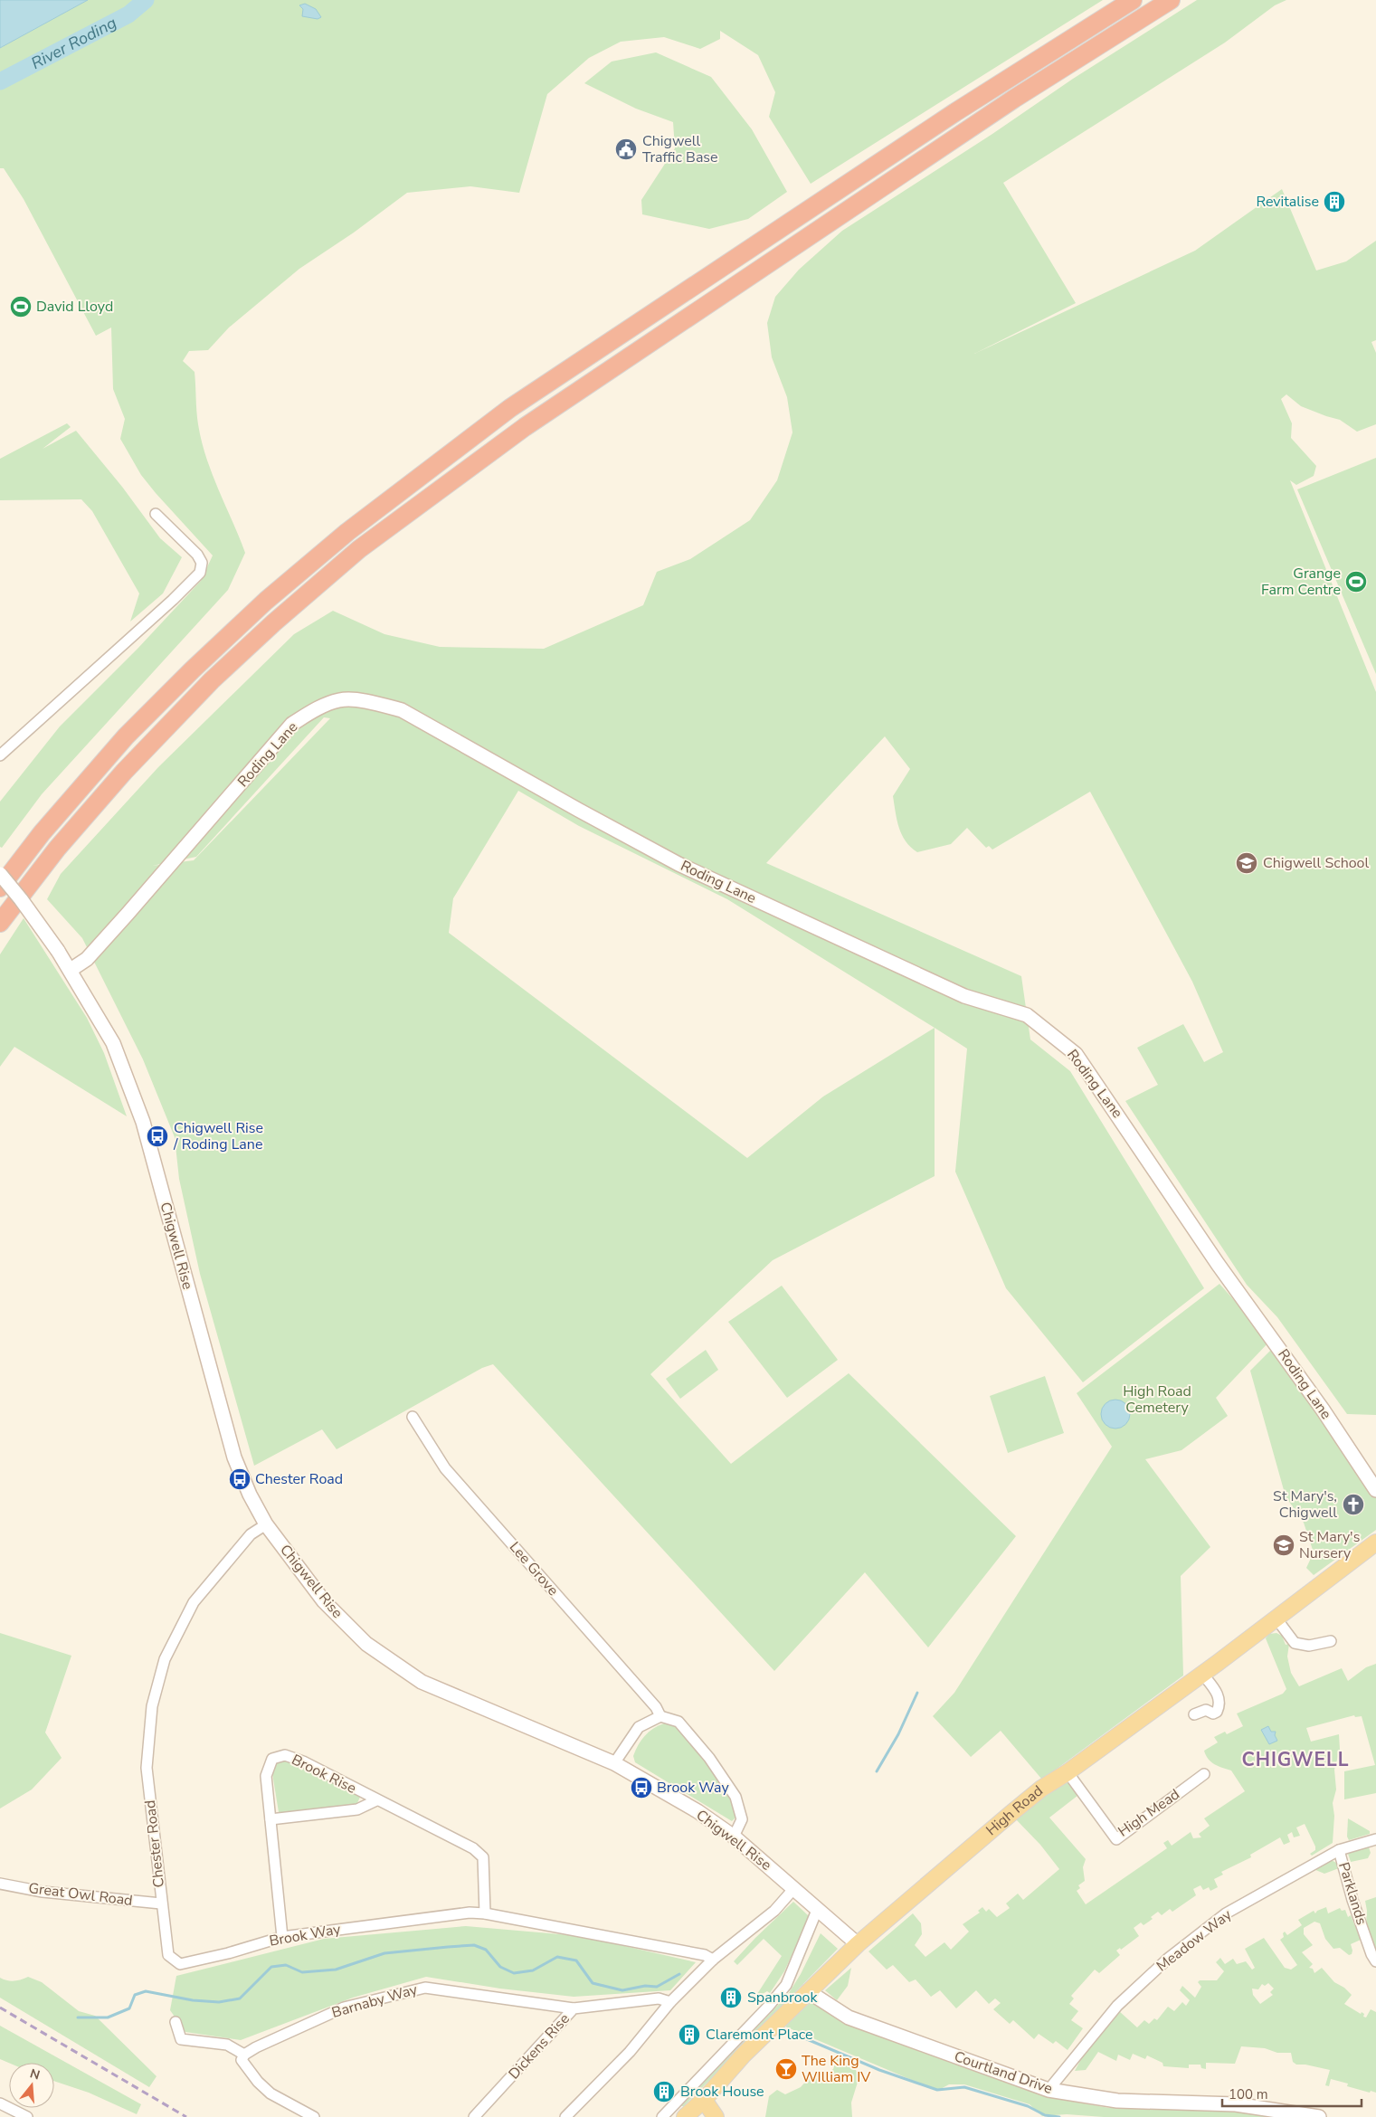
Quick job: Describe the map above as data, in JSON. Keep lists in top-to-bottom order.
{
  "streets": {
    "main road": ["High Road"],
    "street": [
      "Roding Lane",
      "Chigwell Rise",
      "Lee Grove",
      "Brook Rise",
      "High Mead",
      "Chester Road",
      "Parklands",
      "Great Owl Road",
      "Brook Way",
      "Meadow Way",
      "Barnaby Way",
      "Dickens Rise",
      "Courtland Drive"
    ]
  },
  "crossings": [
    ["Roding Lane", "Chigwell Rise"],
    ["Chigwell Rise", "High Road"],
    ["Chigwell Rise", "Chester Road"],
    ["Brook Rise", "Brook Way"],
    ["High Road", "High Mead"],
    ["High Road", "Courtland Drive"],
    ["Chester Road", "Great Owl Road"],
    ["Chester Road", "Brook Way"],
    ["Parklands", "Meadow Way"],
    ["Meadow Way", "Courtland Drive"],
    ["Barnaby Way", "Dickens Rise"]
  ],
  "districts": ["CHIGWELL"],
  "water": ["River Roding"],
  "parks": ["High Road Cemetery"],
  "places": {
    "public building": ["Chigwell Traffic Base"],
    "building": [
      "Revitalise",
      "Spanbrook",
      "Claremont Place",
      "Brook House"
    ],
    "sports": ["David Lloyd", "Grange Farm Centre"],
    "school or university": ["Chigwell School", "St Mary's Nursery"],
    "bus stop": ["Chigwell Rise / Roding Lane", "Chester Road", "Brook Way"],
    "church": ["St Mary's, Chigwell"],
    "bar": ["The King WIlliam IV"]
  },
  "scale_bar": "100 m",
  "north": "top"
}
